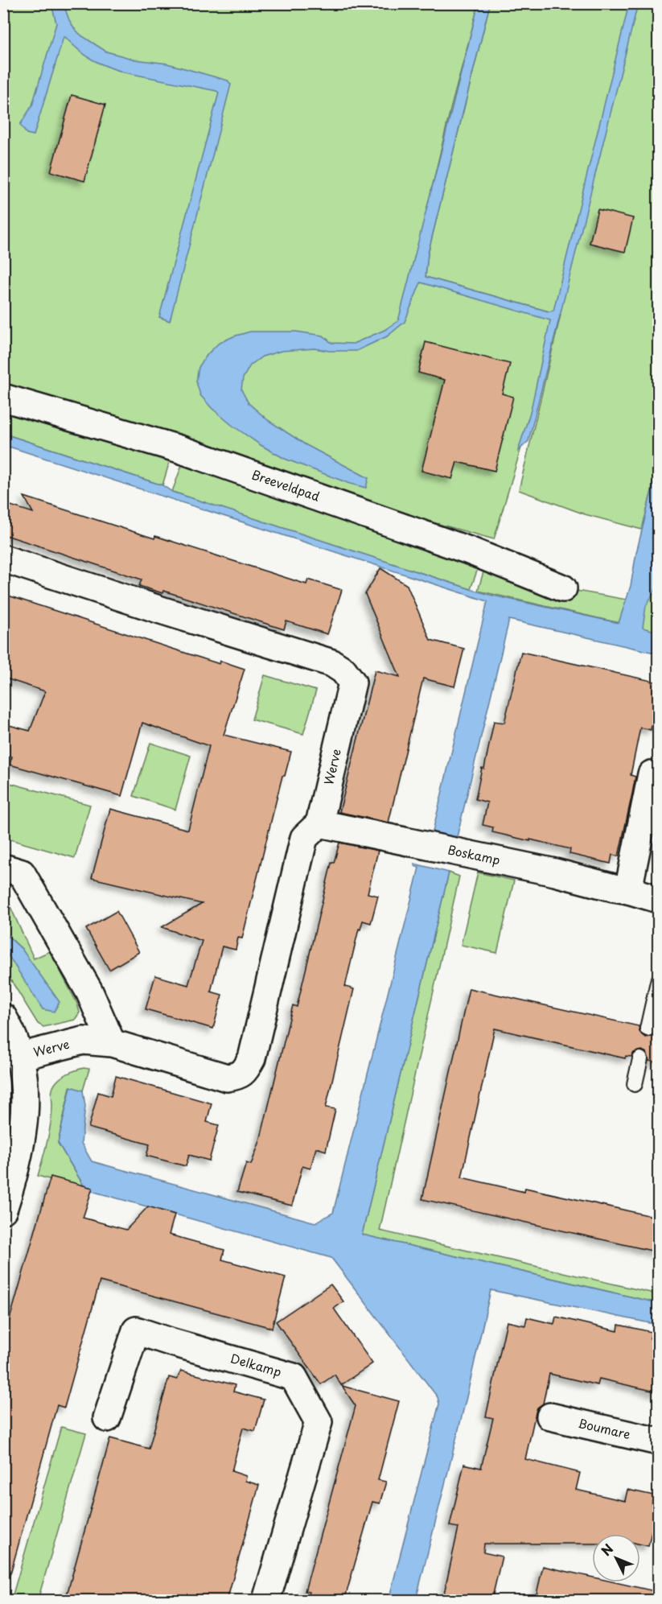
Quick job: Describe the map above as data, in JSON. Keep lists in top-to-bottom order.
{
  "streets": {
    "street": [
      "Breeveldpad",
      "Werve",
      "Boskamp",
      "Delkamp",
      "Boumare"
    ]
  },
  "crossings": [
    ["Werve", "Boskamp"]
  ],
  "north": "top left"
}
